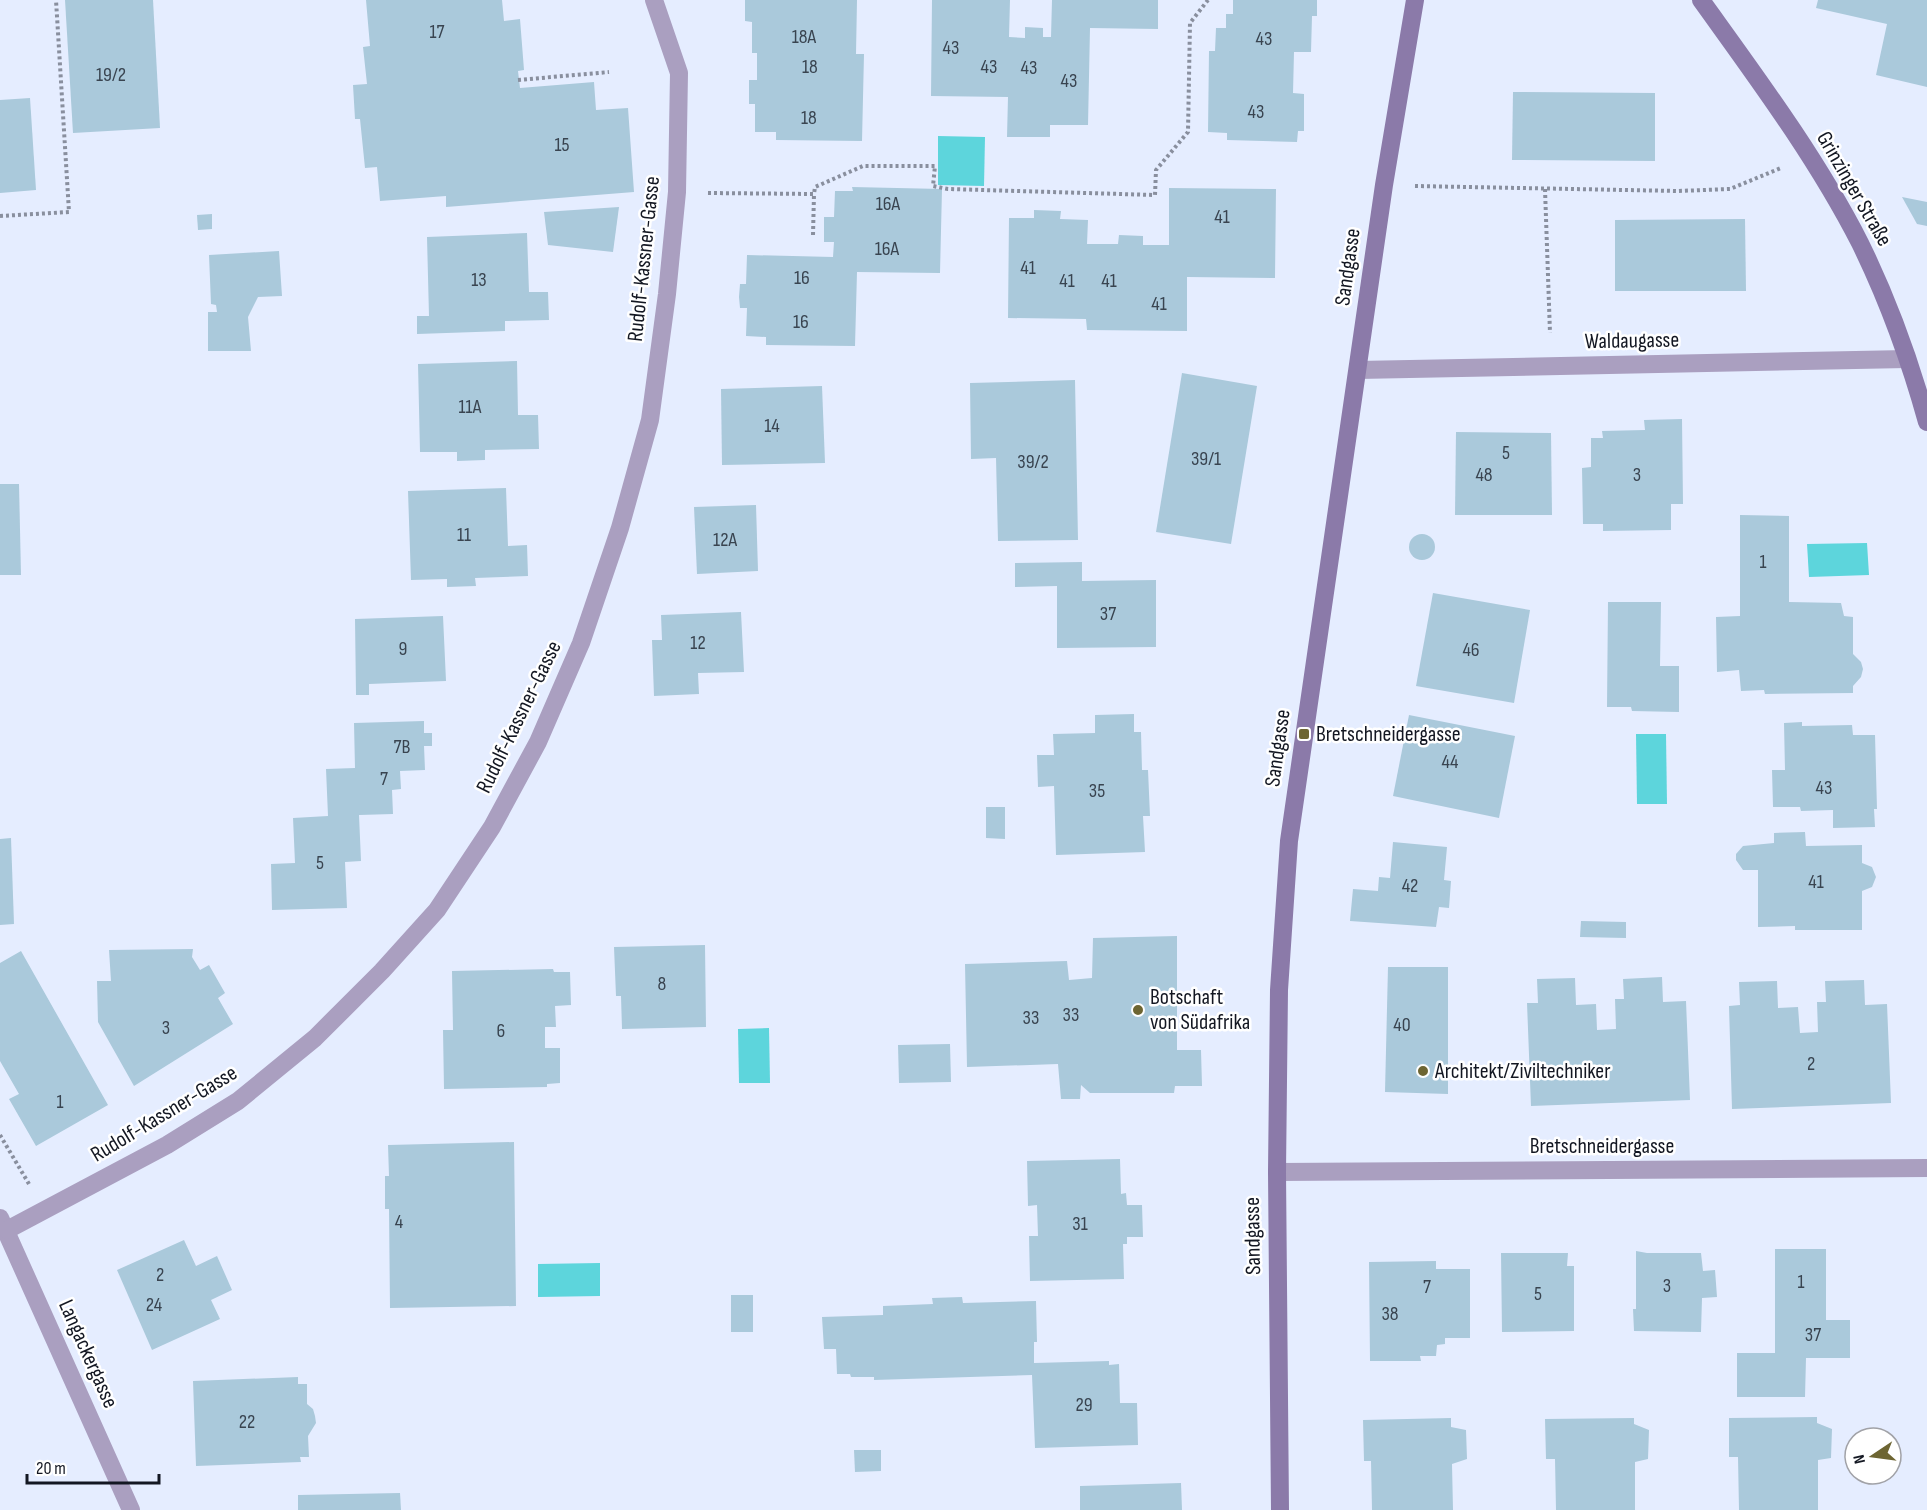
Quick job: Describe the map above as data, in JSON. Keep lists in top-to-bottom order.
{
  "streets": {
    "street": [
      "Grinzinger Straße",
      "Rudolf-Kassner-Gasse",
      "Sandgasse",
      "Waldaugasse",
      "Bretschneidergasse",
      "Langackergasse"
    ]
  },
  "crossings": [
    ["Grinzinger Straße", "Waldaugasse"],
    ["Rudolf-Kassner-Gasse", "Langackergasse"],
    ["Sandgasse", "Waldaugasse"],
    ["Sandgasse", "Bretschneidergasse"]
  ],
  "places": {
    "transit": ["Bretschneidergasse"],
    "other": ["Botschaft von Südafrika", "Architekt/Ziviltechniker"]
  },
  "house_numbers": [
    "17",
    "18A",
    "43",
    "43",
    "18",
    "43",
    "43",
    "19/2",
    "43",
    "43",
    "18",
    "15",
    "16A",
    "41",
    "16A",
    "41",
    "16",
    "13",
    "41",
    "41",
    "41",
    "16",
    "11A",
    "14",
    "5",
    "39/1",
    "39/2",
    "48",
    "3",
    "11",
    "12A",
    "1",
    "37",
    "12",
    "9",
    "46",
    "7B",
    "44",
    "7",
    "43",
    "35",
    "5",
    "41",
    "42",
    "8",
    "33",
    "33",
    "40",
    "3",
    "6",
    "2",
    "1",
    "4",
    "31",
    "2",
    "1",
    "3",
    "7",
    "5",
    "24",
    "38",
    "37",
    "29",
    "22"
  ],
  "scale_bar": "20 m",
  "north": "left"
}
